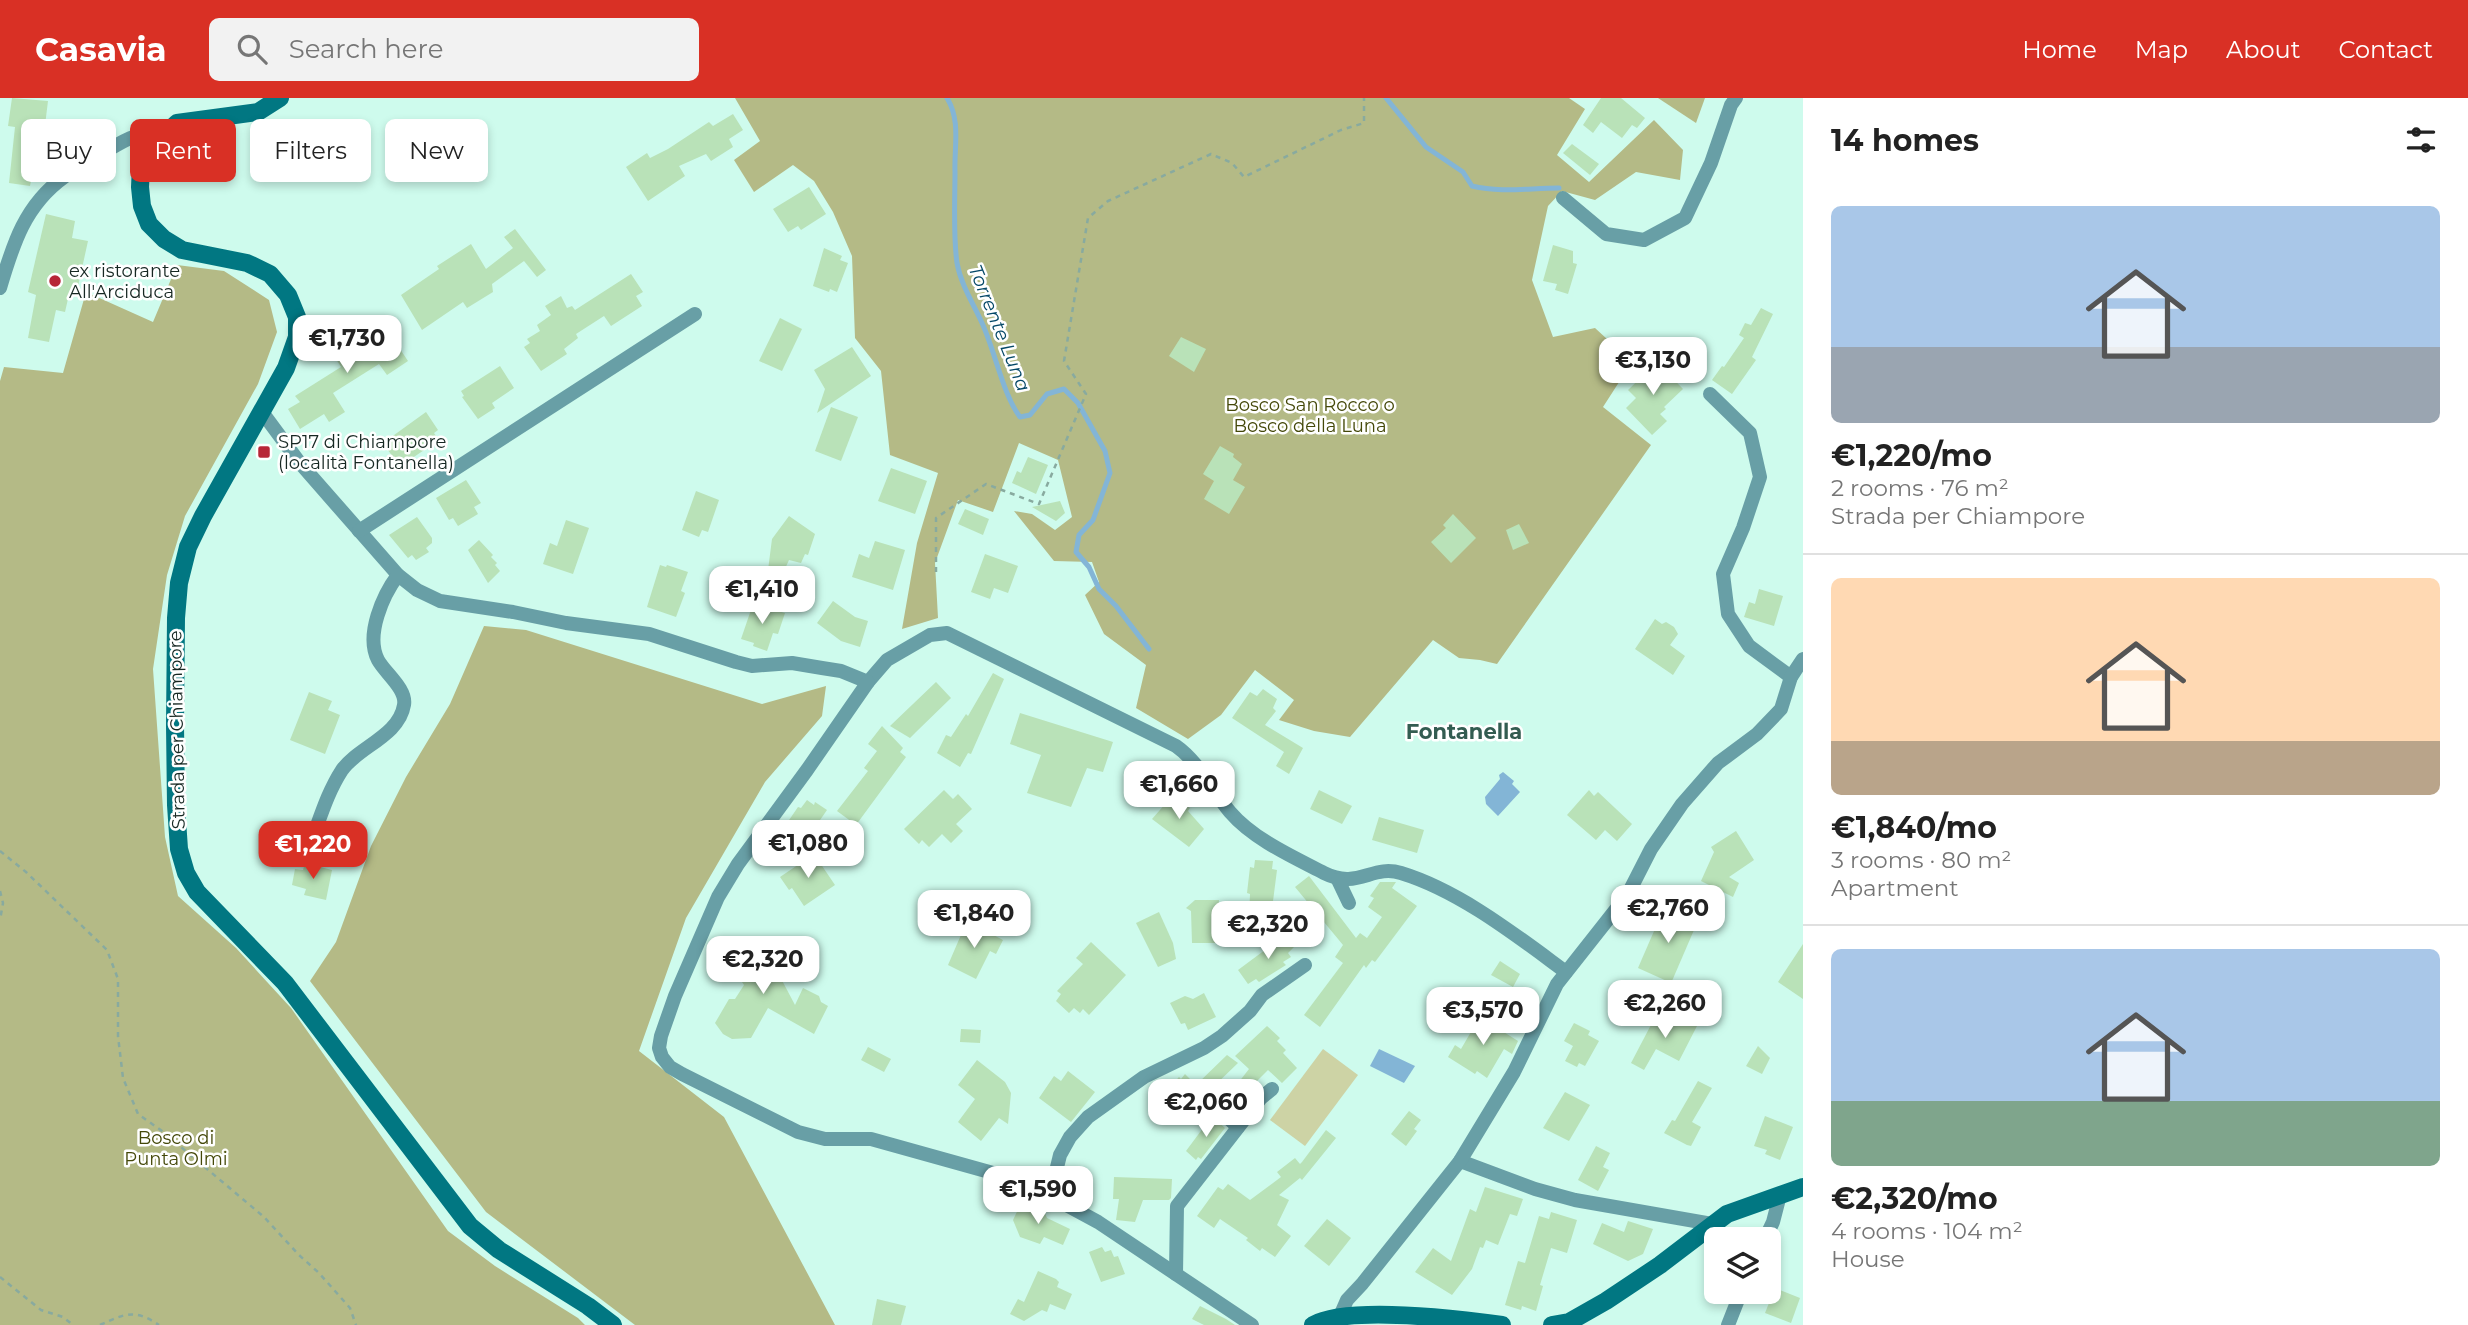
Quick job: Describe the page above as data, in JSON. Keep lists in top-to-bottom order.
{
  "streets": {
    "street": ["Strada per Chiampore"]
  },
  "districts": ["Fontanella"],
  "water": ["Torrente Luna"],
  "parks": ["Bosco San Rocco o Bosco della Luna", "Bosco di Punta Olmi"],
  "places": {
    "other": ["ex ristorante All'Arciduca"],
    "transit": ["SP17 di Chiampore (località Fontanella)"]
  },
  "page": {
    "header": "Casavia",
    "search": "Search here",
    "nav": [
      "Home",
      "Map",
      "About",
      "Contact"
    ],
    "heading": "14 homes",
    "chip": [
      "Buy",
      "Rent",
      "Filters",
      "New"
    ],
    "list": [
      {
        "name": "€1,220/mo",
        "note": "2 rooms · 76 m² · Strada per Chiampore"
      },
      {
        "name": "€1,840/mo",
        "note": "3 rooms · 80 m² · Apartment"
      },
      {
        "name": "€2,320/mo",
        "note": "4 rooms · 104 m² · House"
      }
    ],
    "price": [
      "€1,730",
      "€3,130",
      "€1,410",
      "€1,660",
      "€1,080",
      "€1,220",
      "€2,760",
      "€1,840",
      "€2,320",
      "€2,320",
      "€2,260",
      "€3,570",
      "€2,060",
      "€1,590"
    ]
  }
}
